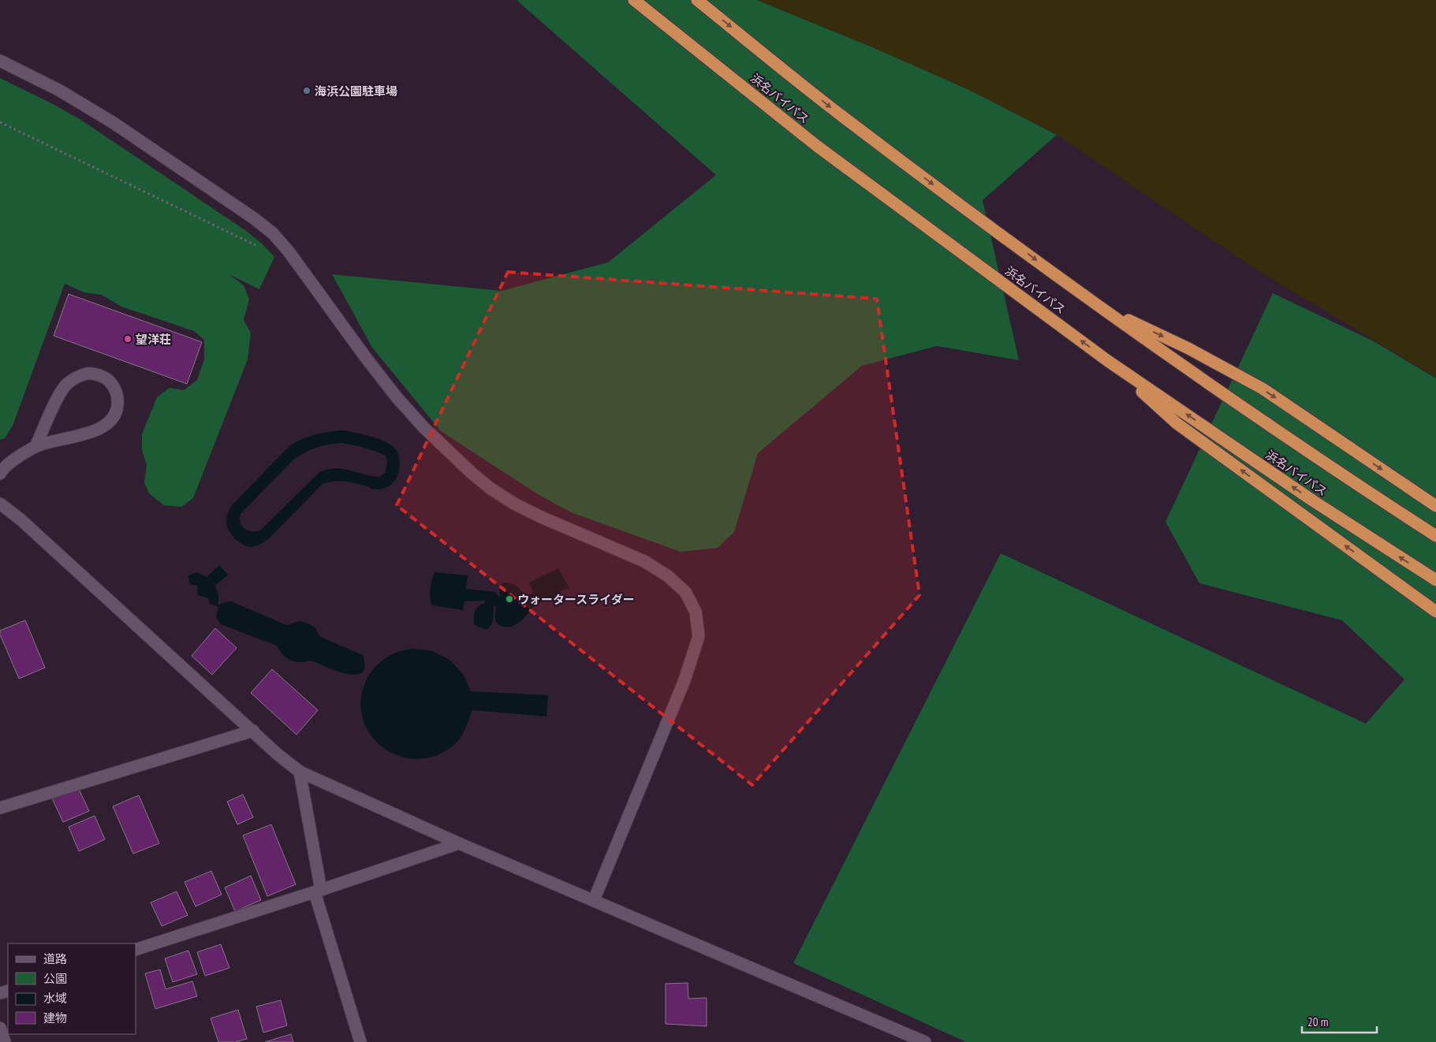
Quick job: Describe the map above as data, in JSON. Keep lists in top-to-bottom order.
{
  "streets": {
    "highway": ["浜名バイパス"]
  },
  "places": ["海浜公園駐車場", "望洋荘", "ウォータースライダー"],
  "legend": [
    "道路",
    "公園",
    "水域",
    "建物"
  ],
  "scale_bar": "20 m"
}
